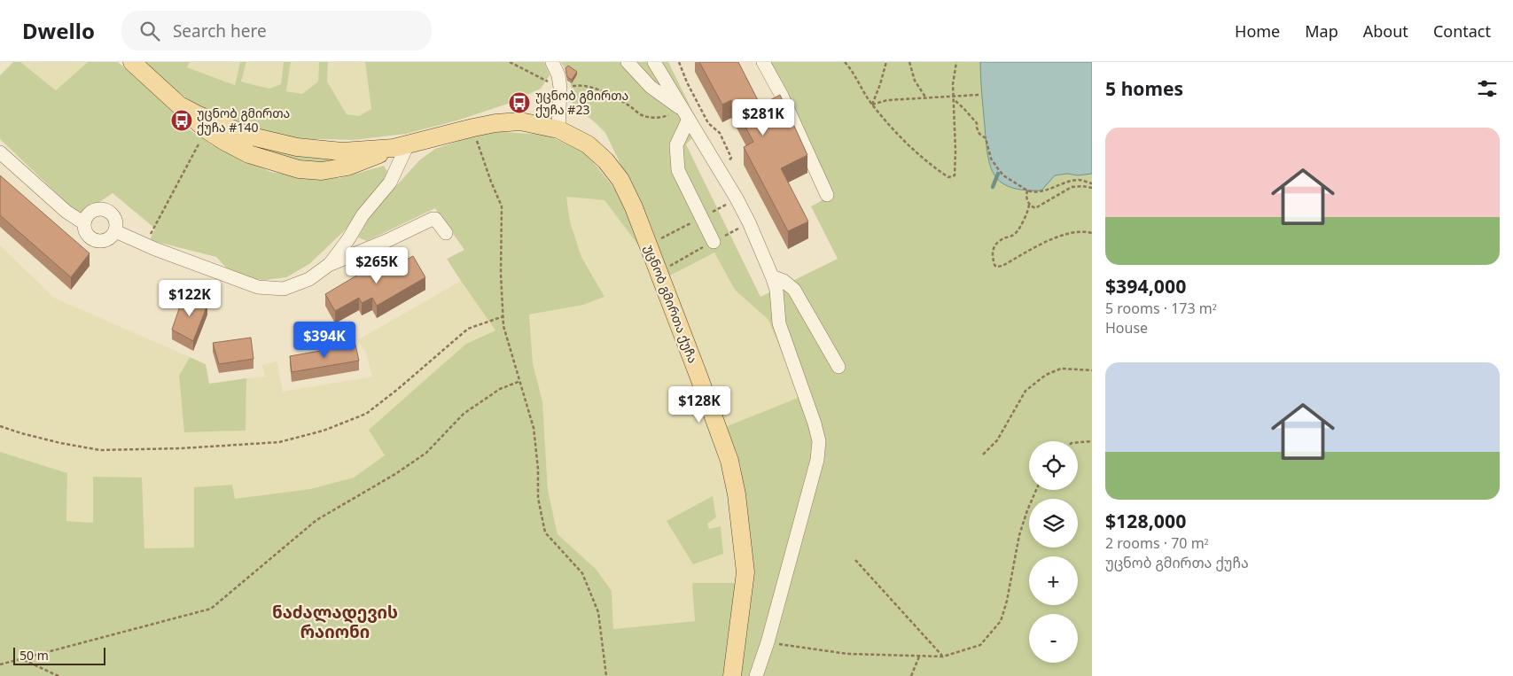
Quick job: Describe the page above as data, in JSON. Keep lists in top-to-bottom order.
{
  "streets": {
    "main road": ["უცნობ გმირთა ქუჩა"]
  },
  "districts": ["ნაძალადევის რაიონი"],
  "places": {
    "bus stop": ["უცნობ გმირთა ქუჩა #23", "უცნობ გმირთა ქუჩა #140"]
  },
  "scale_bar": "50 m",
  "page": {
    "header": "Dwello",
    "search": "Search here",
    "nav": [
      "Home",
      "Map",
      "About",
      "Contact"
    ],
    "heading": "5 homes",
    "price": [
      "$281K",
      "$265K",
      "$122K",
      "$394K",
      "$128K"
    ],
    "list": [
      {
        "name": "$394,000",
        "note": "5 rooms · 173 m² · House"
      },
      {
        "name": "$128,000",
        "note": "2 rooms · 70 m² · უცნობ გმირთა ქუჩა"
      }
    ],
    "map_buttons": ["+", "−"],
    "scale": "50 m"
  }
}
